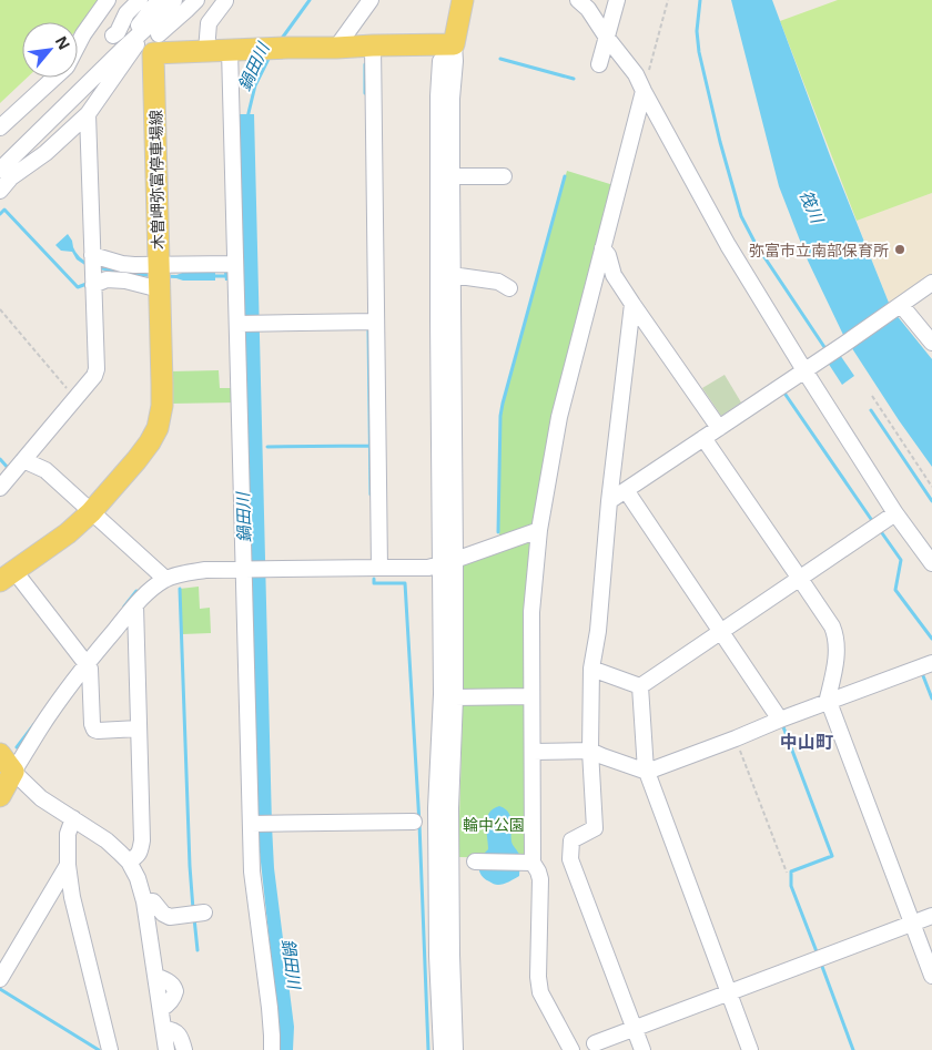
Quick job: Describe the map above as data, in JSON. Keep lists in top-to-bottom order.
{
  "streets": {
    "main road": ["木曽岬弥富停車場線"]
  },
  "districts": ["中山町"],
  "water": ["鍋田川", "筏川"],
  "parks": ["輪中公園"],
  "places": ["弥富市立南部保育所"],
  "north": "top right"
}
